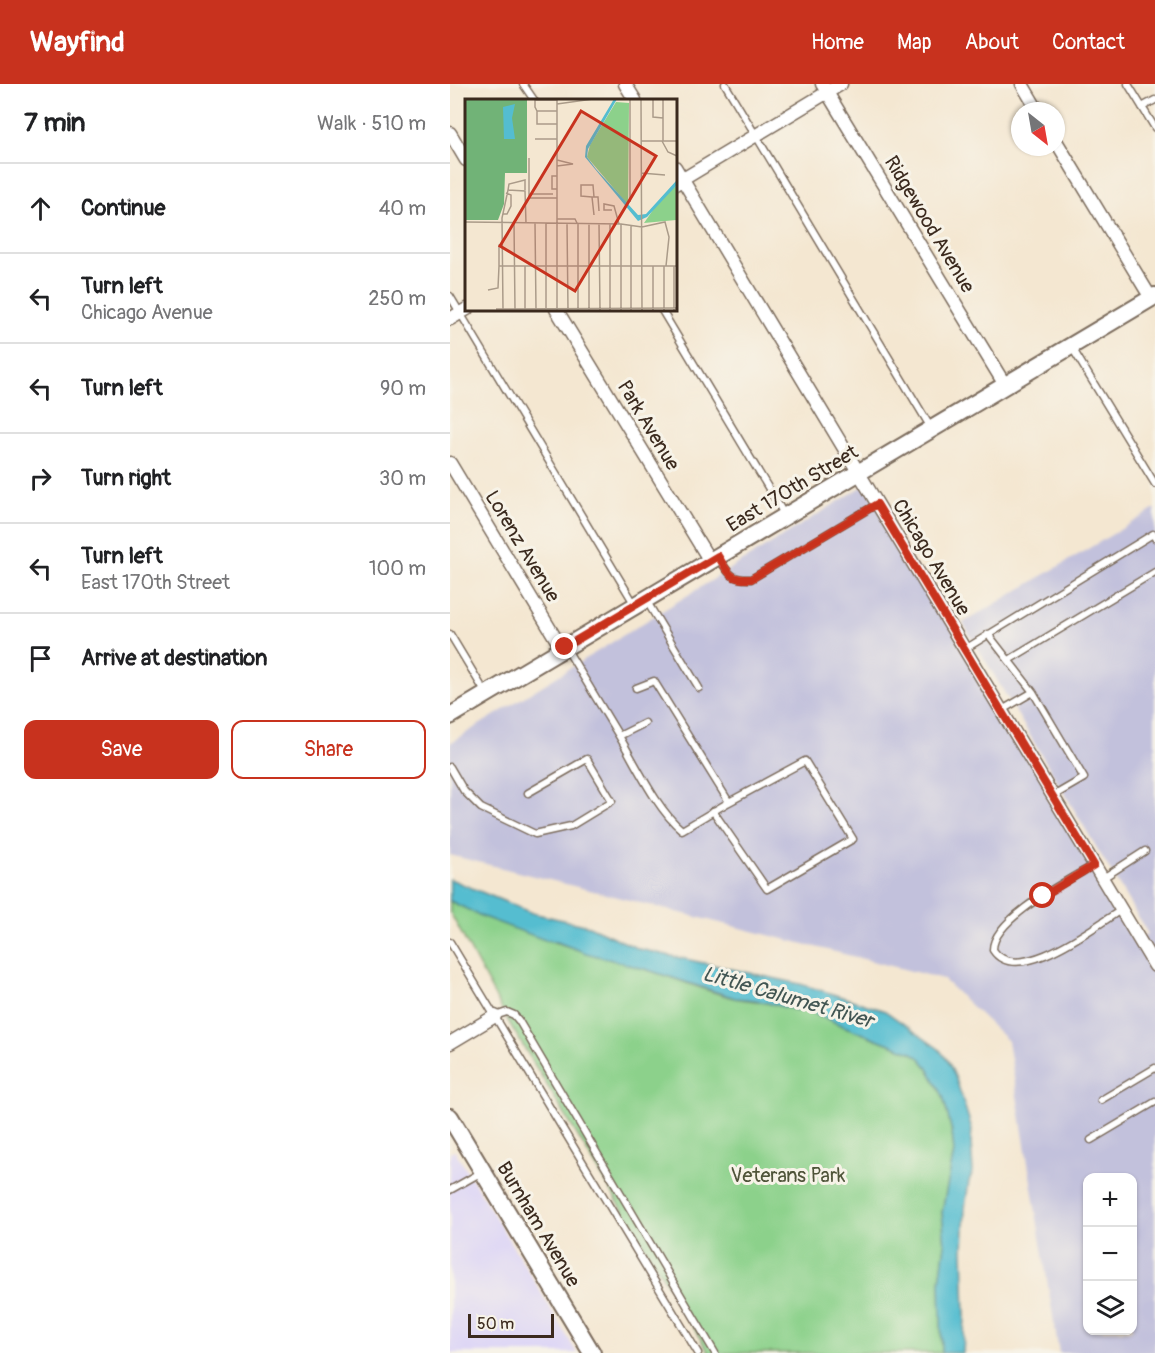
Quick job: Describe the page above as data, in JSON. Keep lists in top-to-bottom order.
{
  "streets": {
    "street": [
      "Ridgewood Avenue",
      "Park Avenue",
      "East 170th Street",
      "Lorenz Avenue",
      "Chicago Avenue",
      "Burnham Avenue"
    ]
  },
  "crossings": [
    ["Ridgewood Avenue", "East 170th Street"],
    ["Park Avenue", "East 170th Street"],
    ["East 170th Street", "Lorenz Avenue"],
    ["East 170th Street", "Chicago Avenue"]
  ],
  "water": ["Little Calumet River"],
  "parks": ["Veterans Park"],
  "scale_bar": "50 m",
  "north": "bottom right",
  "page": {
    "header": "Wayfind",
    "nav": [
      "Home",
      "Map",
      "About",
      "Contact"
    ],
    "heading": ["7 min", "Walk · 510 m"],
    "list": [
      ["Continue", "40 m"],
      ["Turn left", "Chicago Avenue", "250 m"],
      ["Turn left", "90 m"],
      ["Turn right", "30 m"],
      ["Turn left", "East 170th Street", "100 m"],
      "Arrive at destination"
    ],
    "buttons": ["Save", "Share"],
    "map_buttons": ["+", "−"],
    "scale": "50 m"
  }
}
